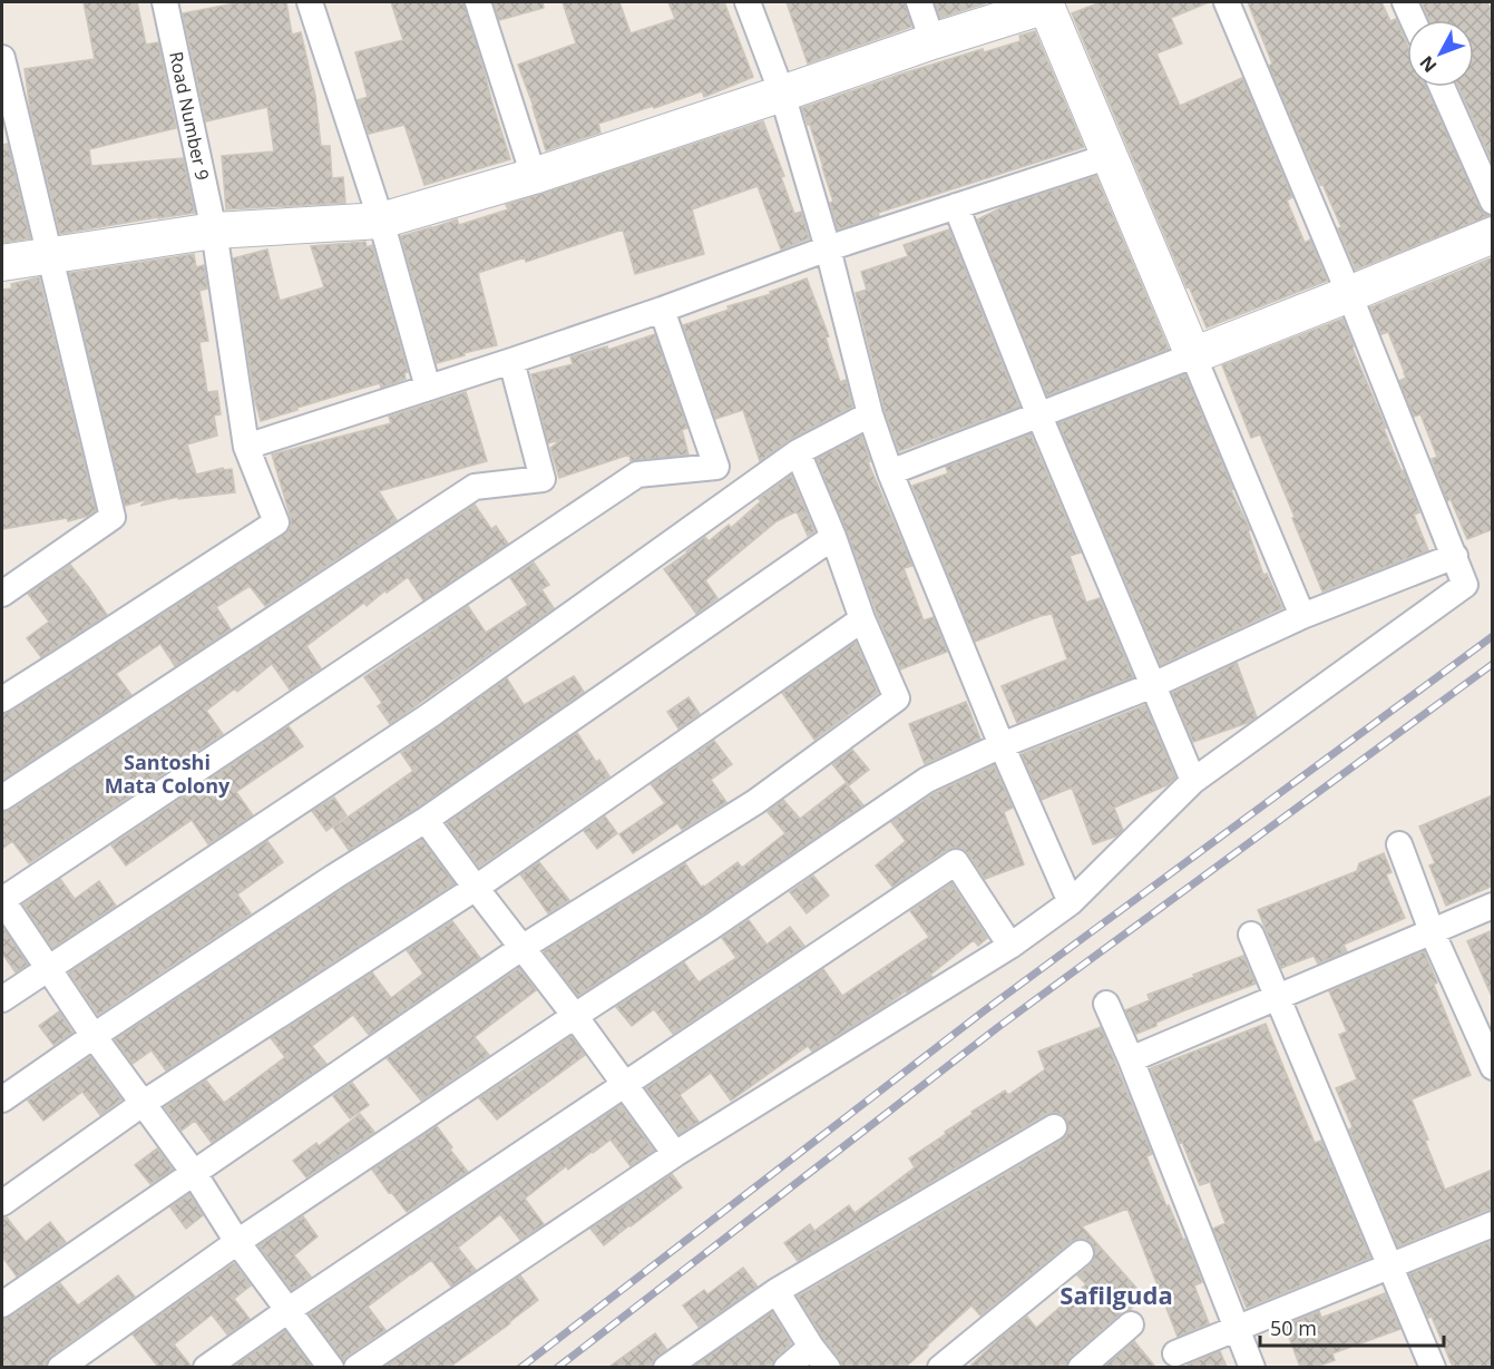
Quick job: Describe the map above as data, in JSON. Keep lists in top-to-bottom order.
{
  "streets": {
    "street": ["Road Number 9"]
  },
  "districts": ["Santoshi Mata Colony", "Safilguda"],
  "scale_bar": "50 m",
  "north": "bottom left"
}
